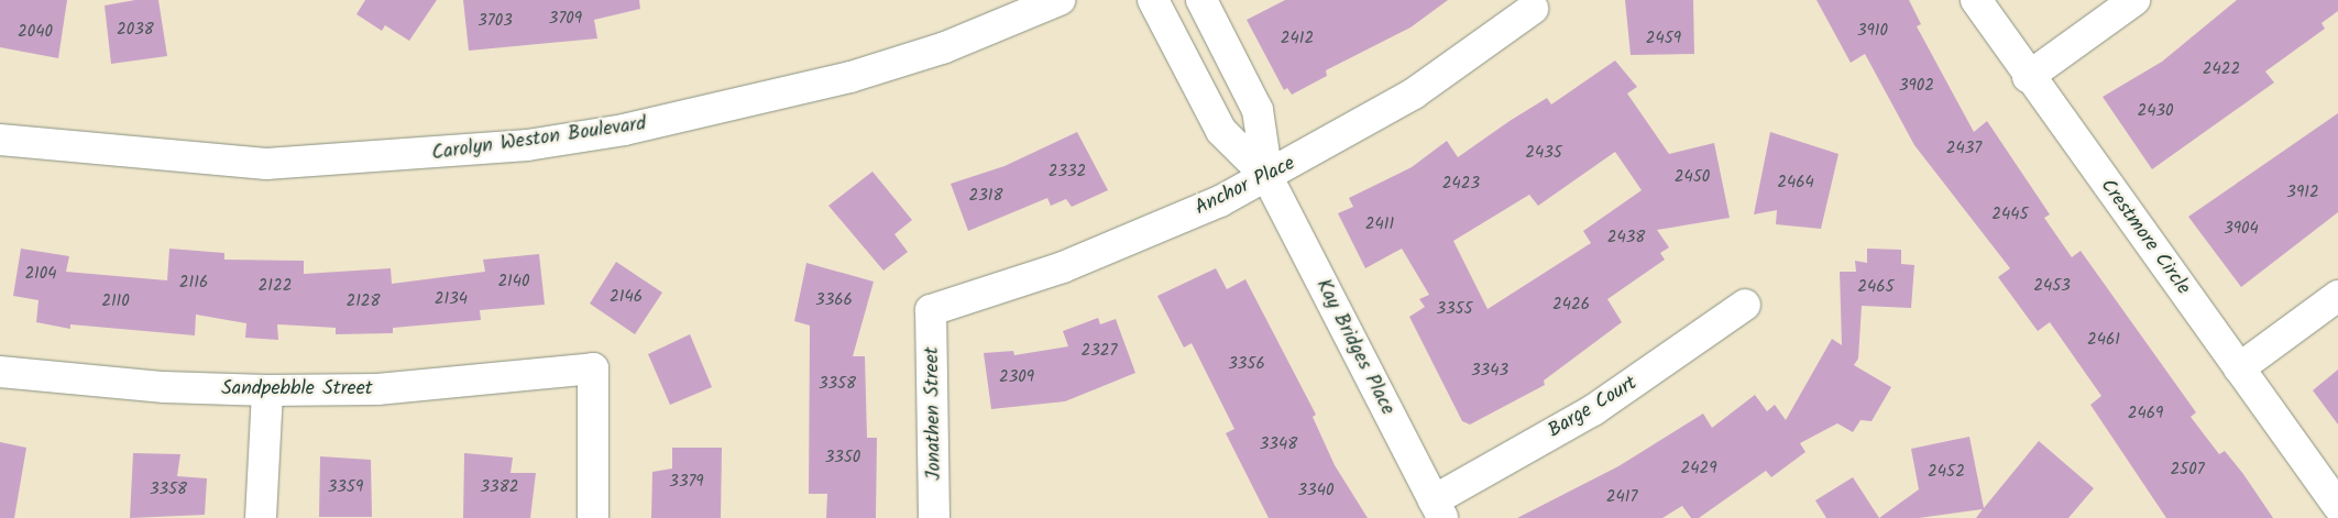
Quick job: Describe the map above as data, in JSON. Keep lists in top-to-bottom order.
{
  "streets": {
    "street": [
      "Carolyn Weston Boulevard",
      "Anchor Place",
      "Crestmore Circle",
      "Kay Bridges Place",
      "Sandpebble Street",
      "Barge Court",
      "Jonathen Street"
    ]
  },
  "crossings": [
    ["Anchor Place", "Kay Bridges Place"],
    ["Anchor Place", "Jonathen Street"],
    ["Kay Bridges Place", "Barge Court"]
  ],
  "house_numbers": [
    "3709",
    "3703",
    "2038",
    "3910",
    "2040",
    "2412",
    "2459",
    "2422",
    "3902",
    "2430",
    "2437",
    "2435",
    "2332",
    "2450",
    "2464",
    "2423",
    "3912",
    "2318",
    "2445",
    "2411",
    "3904",
    "2438",
    "2104",
    "2140",
    "2116",
    "2122",
    "2453",
    "2465",
    "2146",
    "2134",
    "3366",
    "2110",
    "2128",
    "2426",
    "3355",
    "2461",
    "2327",
    "3356",
    "3343",
    "2309",
    "3358",
    "2469",
    "3348",
    "3350",
    "2429",
    "2507",
    "2452",
    "3379",
    "3359",
    "3382",
    "3358",
    "3340",
    "2417"
  ]
}
